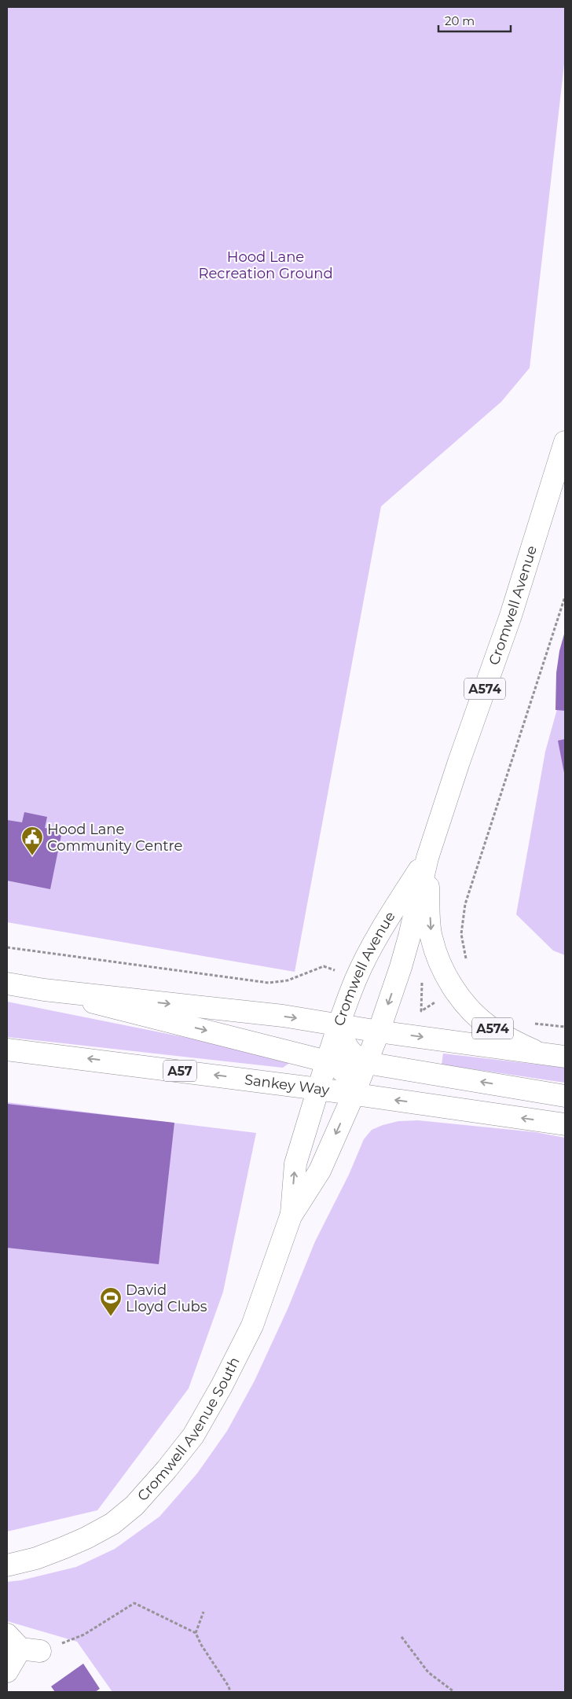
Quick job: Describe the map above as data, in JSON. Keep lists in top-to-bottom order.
{
  "streets": {
    "main road": [
      "Cromwell Avenue",
      "A574",
      "A57",
      "Sankey Way",
      "Cromwell Avenue South"
    ]
  },
  "crossings": [
    ["Cromwell Avenue", "A574"],
    ["Cromwell Avenue", "Sankey Way"],
    ["Cromwell Avenue", "Cromwell Avenue South"],
    ["Sankey Way", "Cromwell Avenue South"]
  ],
  "parks": ["Hood Lane Recreation Ground"],
  "places": {
    "public building": ["Hood Lane Community Centre"],
    "sports": ["David Lloyd Clubs"]
  },
  "scale_bar": "20 m"
}
